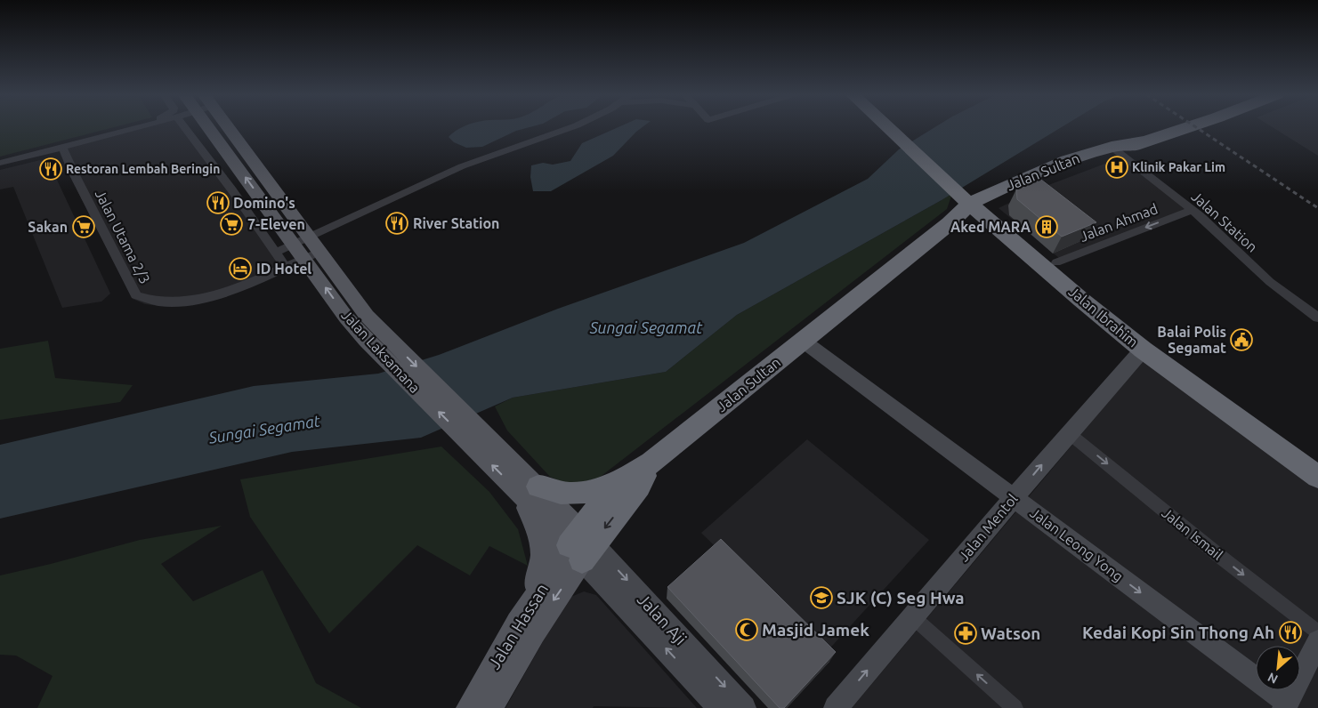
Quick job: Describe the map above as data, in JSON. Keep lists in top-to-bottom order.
{
  "streets": {
    "highway": ["Jalan Sultan", "Jalan Ibrahim"],
    "main road": [
      "Jalan Laksamana",
      "Jalan Mentol",
      "Jalan Leong Yong",
      "Jalan Aji",
      "Jalan Hassan"
    ],
    "street": [
      "Jalan Station",
      "Jalan Ahmad",
      "Jalan Utama 2/3",
      "Jalan Ismail"
    ]
  },
  "crossings": [
    ["Jalan Sultan", "Jalan Station"],
    ["Jalan Sultan", "Jalan Ibrahim"],
    ["Jalan Sultan", "Jalan Laksamana"],
    ["Jalan Sultan", "Jalan Leong Yong"],
    ["Jalan Sultan", "Jalan Aji"],
    ["Jalan Sultan", "Jalan Hassan"],
    ["Jalan Station", "Jalan Ahmad"],
    ["Jalan Ahmad", "Jalan Ibrahim"],
    ["Jalan Utama 2/3", "Jalan Laksamana"],
    ["Jalan Ibrahim", "Jalan Mentol"],
    ["Jalan Laksamana", "Jalan Aji"],
    ["Jalan Laksamana", "Jalan Hassan"],
    ["Jalan Mentol", "Jalan Ismail"],
    ["Jalan Mentol", "Jalan Leong Yong"],
    ["Jalan Aji", "Jalan Hassan"]
  ],
  "one_way": [
    "Jalan Ahmad",
    "Jalan Mentol",
    "Jalan Ismail",
    "Jalan Leong Yong"
  ],
  "water": ["Sungai Segamat"],
  "places": {
    "hospital": ["Klinik Pakar Lim"],
    "restaurant": [
      "Restoran Lembah Beringin",
      "Domino's",
      "River Station",
      "Kedai Kopi Sin Thong Ah"
    ],
    "supermarket": ["7-Eleven", "Sakan"],
    "building": ["Aked MARA"],
    "hotel": ["ID Hotel"],
    "public building": ["Balai Polis Segamat"],
    "school or university": ["SJK (C) Seg Hwa"],
    "mosque": ["Masjid Jamek"],
    "pharmacy": ["Watson"]
  },
  "north": "bottom left"
}
